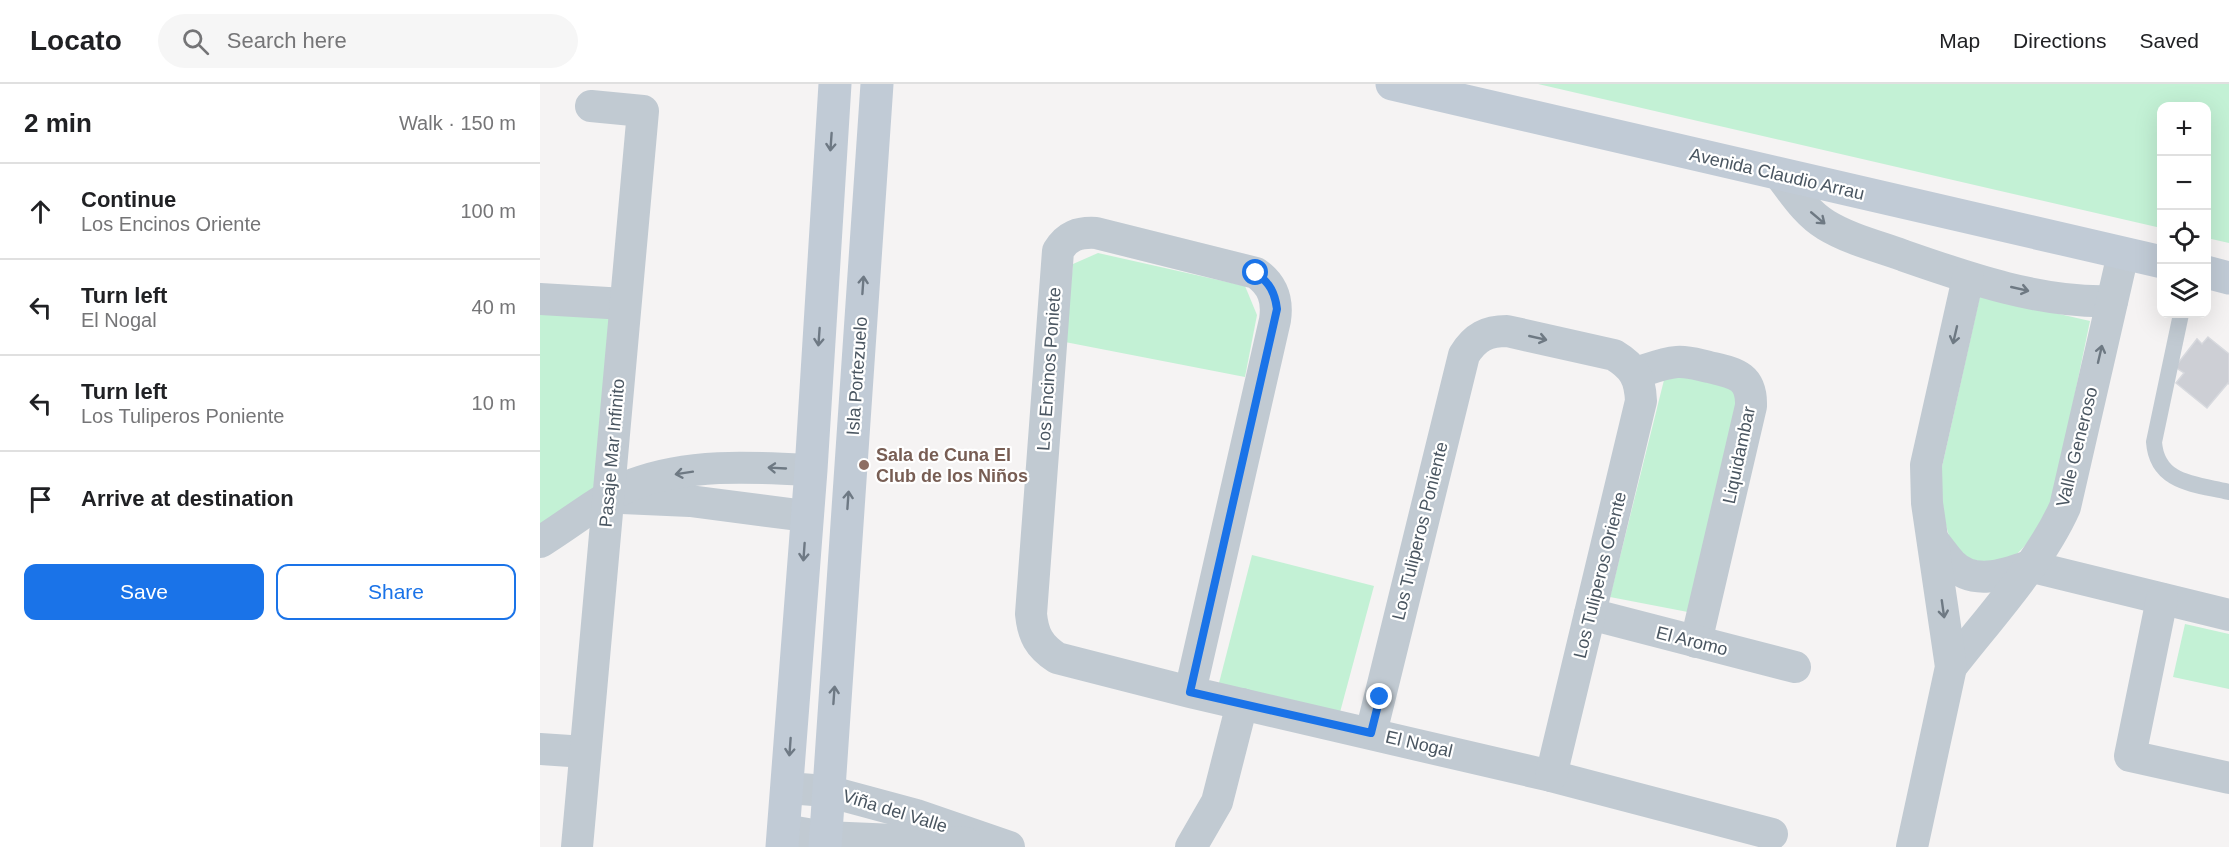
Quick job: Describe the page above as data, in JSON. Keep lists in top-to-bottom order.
{
  "streets": {
    "street": [
      "Avenida Claudio Arrau",
      "Los Encinos Poniete",
      "Isla Portezuelo",
      "Valle Generoso",
      "Pasaje Mar Infinito",
      "Liquidambar",
      "Los Tuliperos Poniente",
      "Los Tuliperos Oriente",
      "El Aromo",
      "El Nogal",
      "Viña del Valle"
    ]
  },
  "crossings": [
    ["Avenida Claudio Arrau", "Valle Generoso"],
    ["Los Encinos Poniete", "El Nogal"],
    ["Isla Portezuelo", "Viña del Valle"],
    ["Liquidambar", "Los Tuliperos Poniente"],
    ["Liquidambar", "Los Tuliperos Oriente"],
    ["Liquidambar", "El Aromo"],
    ["Los Tuliperos Poniente", "Los Tuliperos Oriente"],
    ["Los Tuliperos Poniente", "El Nogal"],
    ["Los Tuliperos Oriente", "El Aromo"],
    ["Los Tuliperos Oriente", "El Nogal"]
  ],
  "places": ["Sala de Cuna El Club de los Niños"],
  "page": {
    "header": "Locato",
    "search": "Search here",
    "nav": ["Map", "Directions", "Saved"],
    "heading": ["2 min", "Walk · 150 m"],
    "map_buttons": ["+", "−"],
    "list": [
      ["Continue", "Los Encinos Oriente", "100 m"],
      ["Turn left", "El Nogal", "40 m"],
      ["Turn left", "Los Tuliperos Poniente", "10 m"],
      "Arrive at destination"
    ],
    "buttons": ["Save", "Share"]
  }
}
